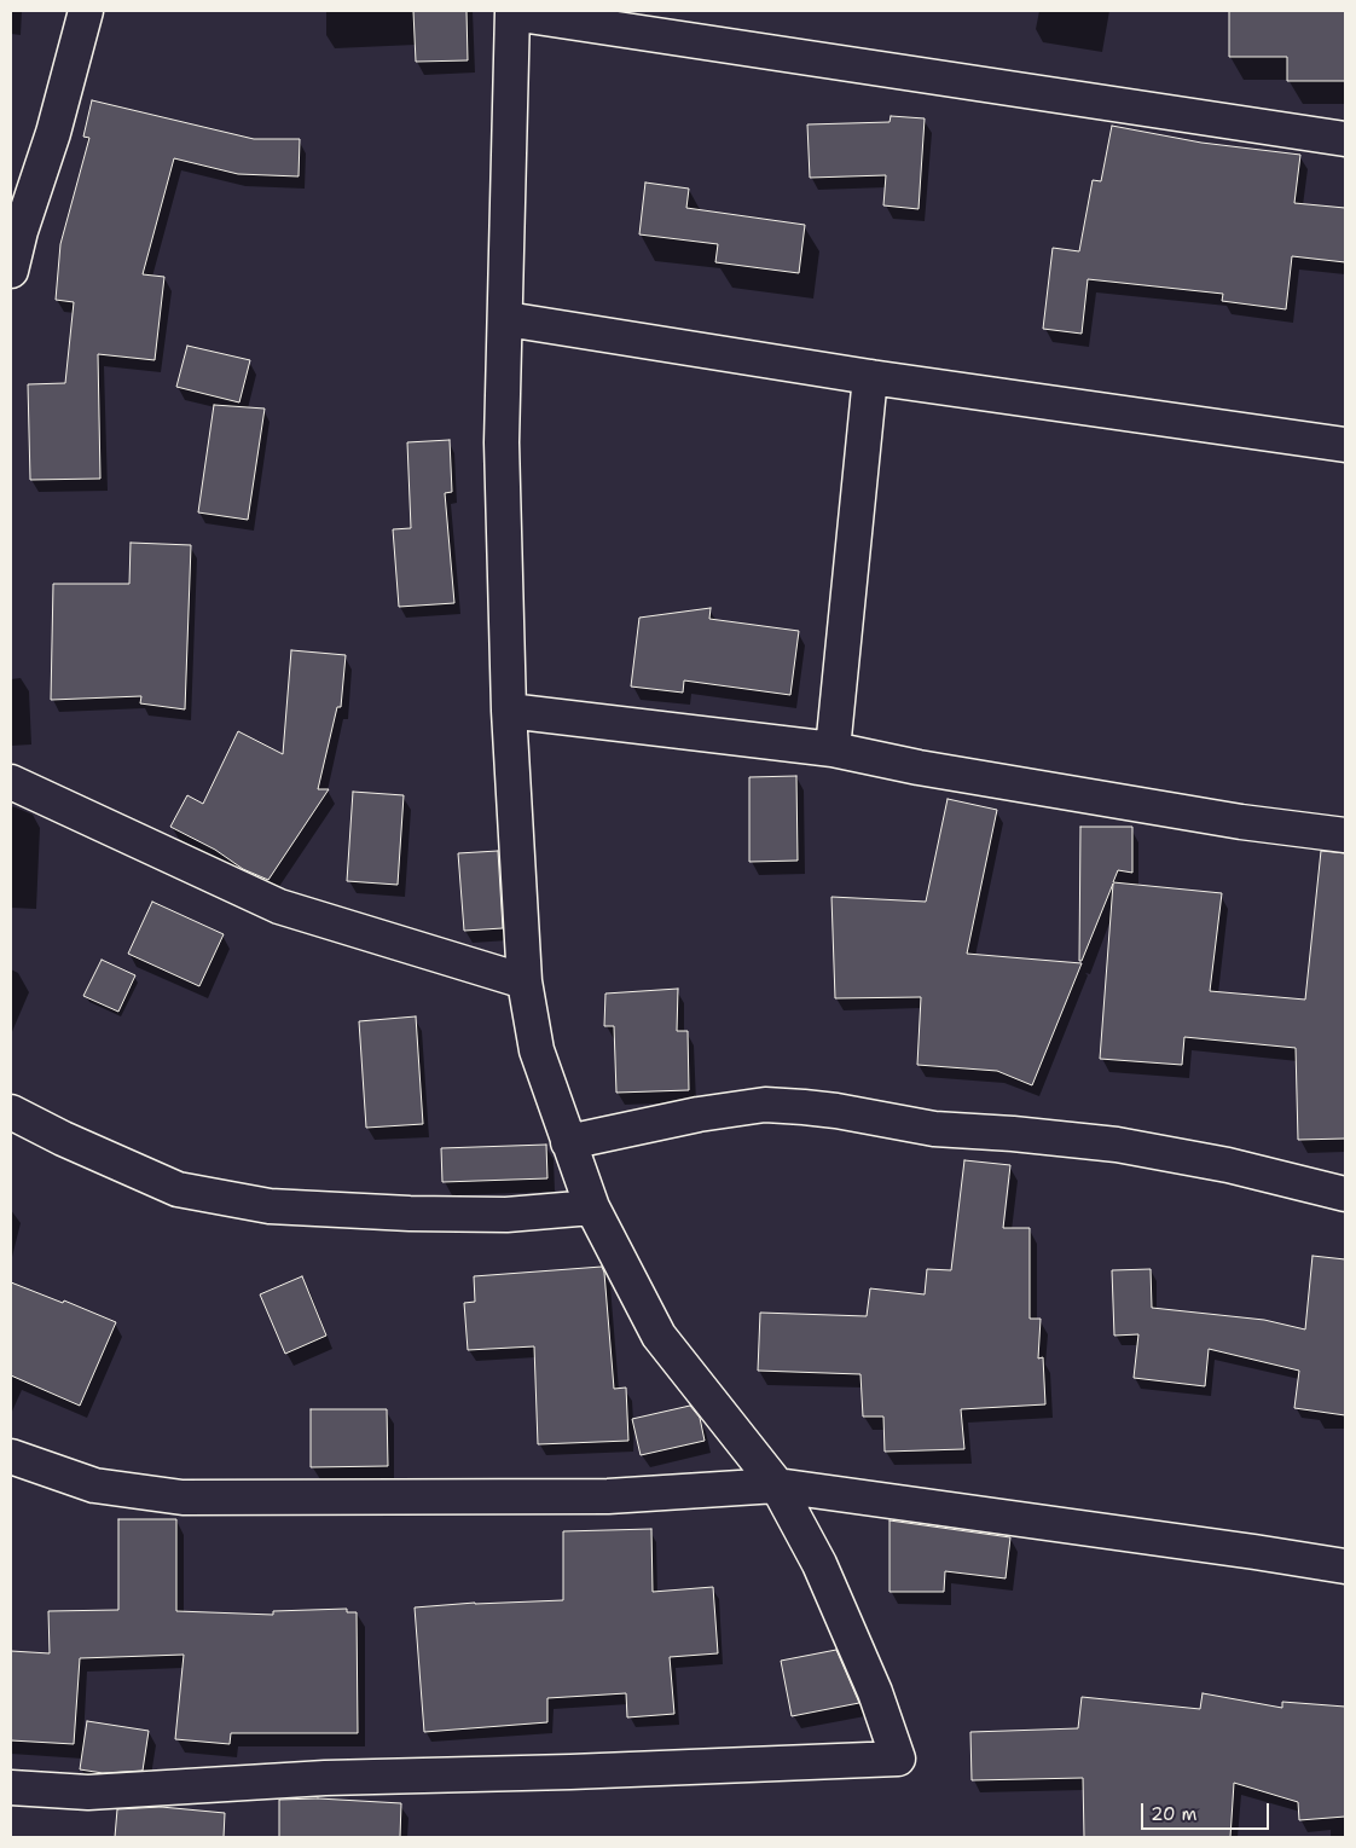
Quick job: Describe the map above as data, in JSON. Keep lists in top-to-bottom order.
{
  "scale_bar": "20 m"
}
